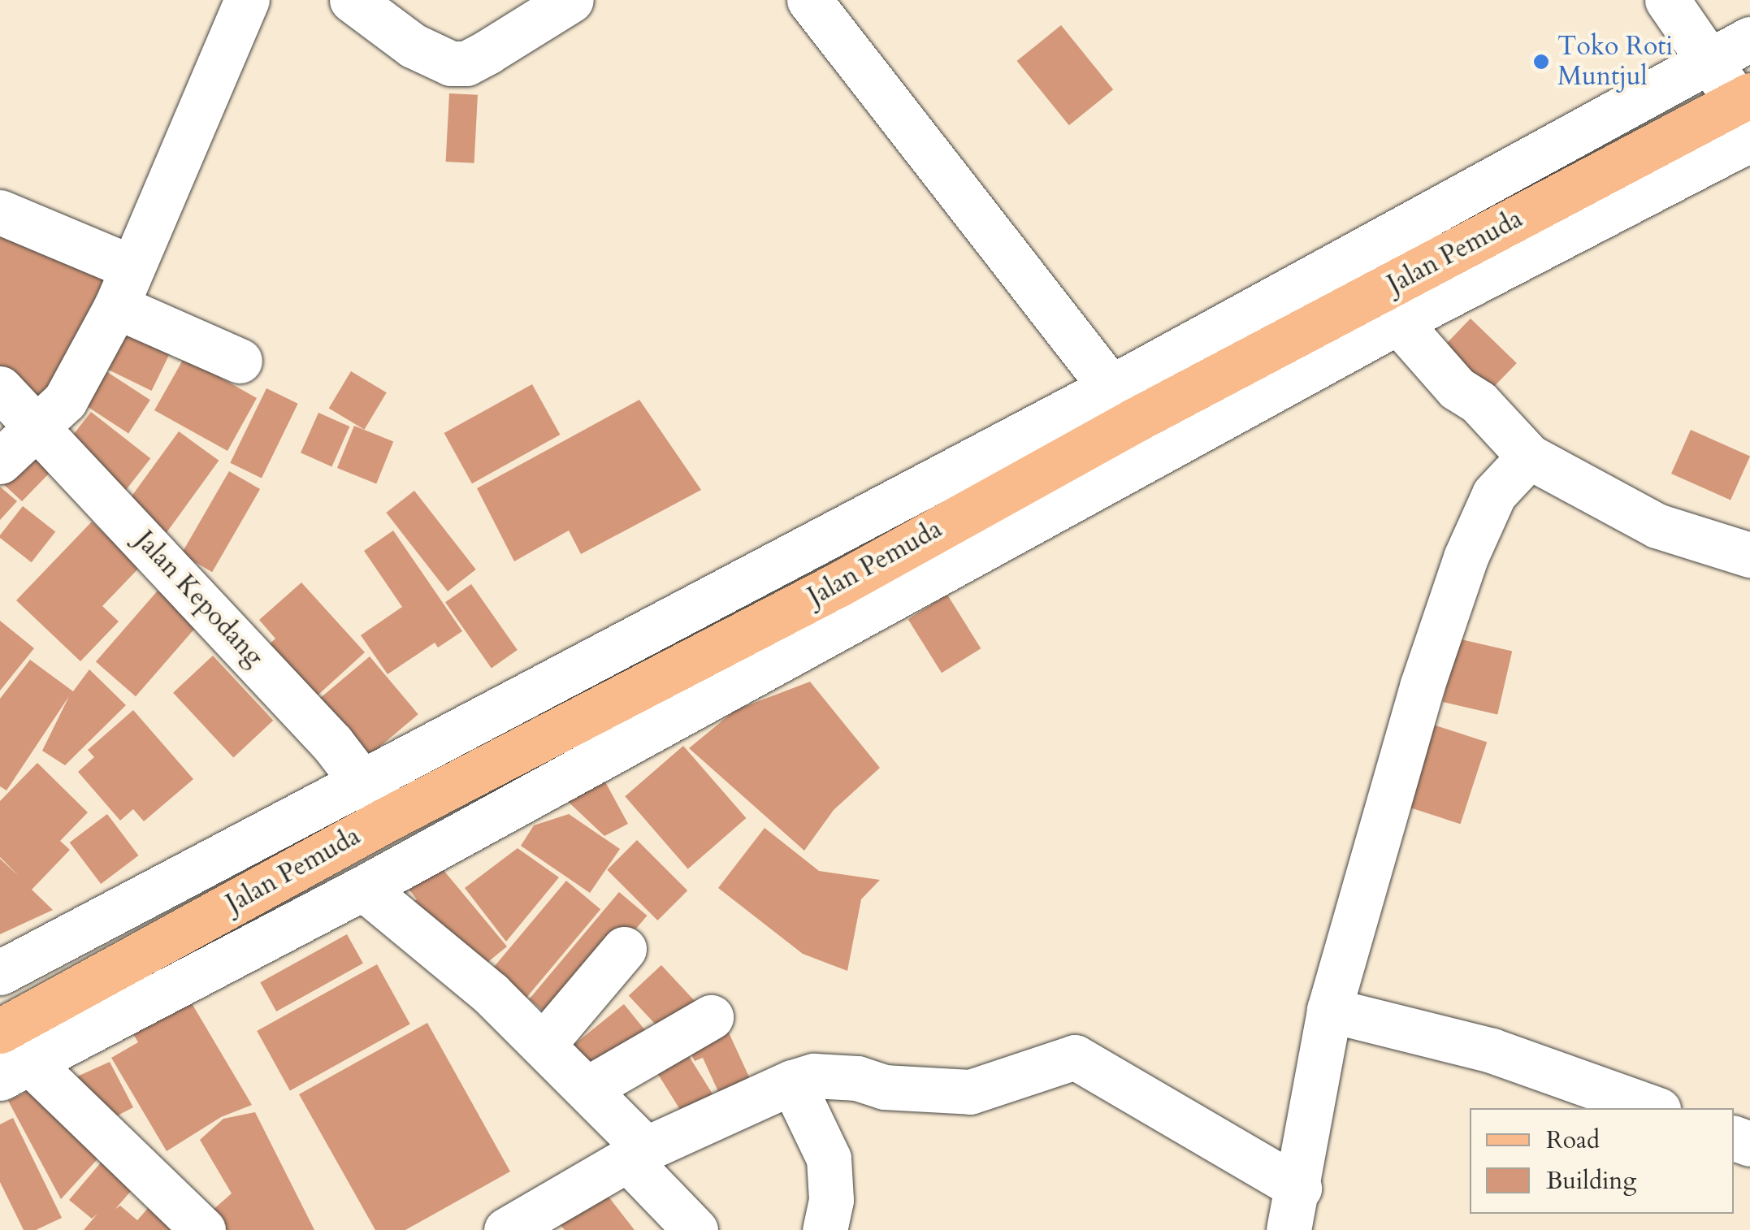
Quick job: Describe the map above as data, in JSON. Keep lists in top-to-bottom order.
{
  "streets": {
    "main road": ["Jalan Pemuda"],
    "street": ["Jalan Kepodang"]
  },
  "crossings": [
    ["Jalan Pemuda", "Jalan Kepodang"]
  ],
  "places": ["Toko Roti Muntjul"],
  "legend": ["Road", "Building"]
}
